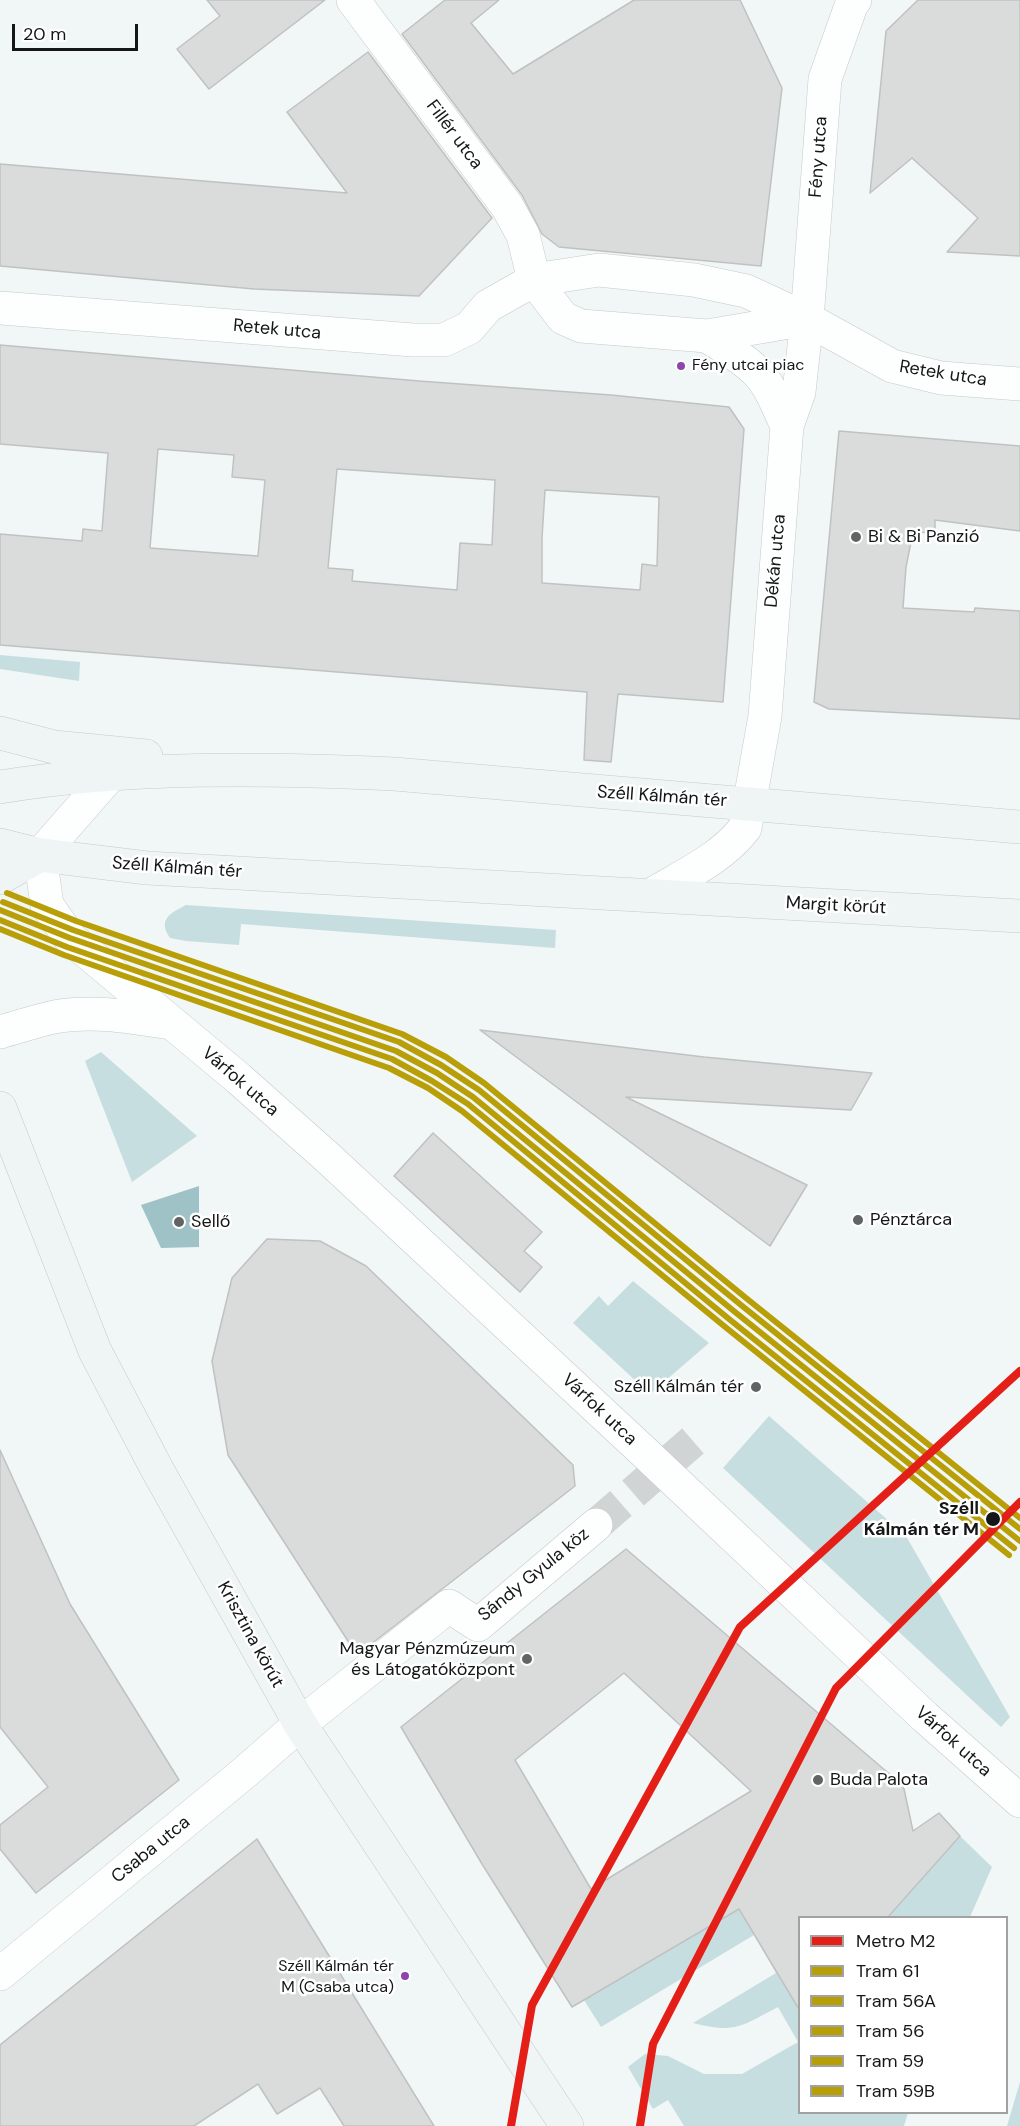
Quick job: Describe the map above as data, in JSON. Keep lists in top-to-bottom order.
{
  "streets": {
    "main road": ["Széll Kálmán tér", "Margit körút", "Krisztina körút"],
    "street": [
      "Fillér utca",
      "Fény utca",
      "Retek utca",
      "Dékán utca",
      "Várfok utca",
      "Sándy Gyula köz",
      "Csaba utca"
    ]
  },
  "crossings": [
    ["Fillér utca", "Retek utca"],
    ["Fény utca", "Retek utca"],
    ["Fény utca", "Dékán utca"],
    ["Retek utca", "Dékán utca"],
    ["Dékán utca", "Széll Kálmán tér"],
    ["Széll Kálmán tér", "Margit körút"],
    ["Széll Kálmán tér", "Várfok utca"],
    ["Sándy Gyula köz", "Krisztina körút"],
    ["Sándy Gyula köz", "Csaba utca"],
    ["Krisztina körút", "Csaba utca"]
  ],
  "places": [
    "Fény utcai piac",
    "Bi & Bi Panzió",
    "Pénztárca",
    "Sellő",
    "Széll Kálmán tér",
    "Széll Kálmán tér M",
    "Magyar Pénzmúzeum és Látogatóközpont",
    "Buda Palota",
    "Széll Kálmán tér M (Csaba utca)"
  ],
  "lines": [
    "tram line 59B",
    "tram line 56",
    "tram line 61",
    "tram line 56A",
    "tram line 59",
    "metro line M2"
  ],
  "legend": [
    "Metro M2",
    "Tram 61",
    "Tram 56A",
    "Tram 56",
    "Tram 59",
    "Tram 59B"
  ],
  "scale_bar": "20 m"
}
